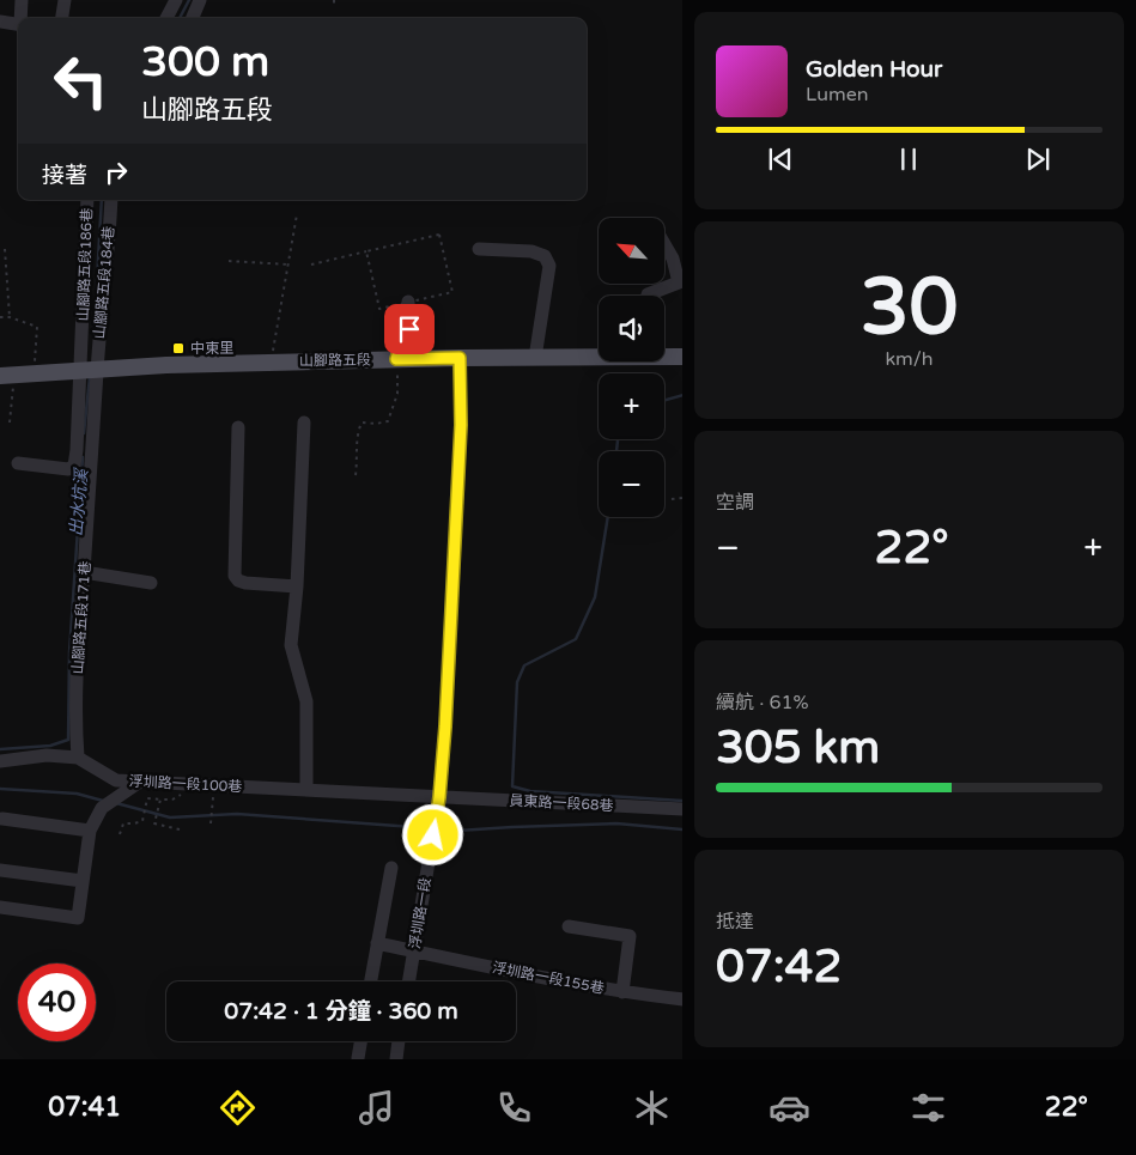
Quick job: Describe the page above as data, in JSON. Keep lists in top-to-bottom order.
{
  "streets": {
    "main road": ["山腳路五段"],
    "street": [
      "山腳路五段186巷",
      "山腳路五段184巷",
      "山腳路五段171巷",
      "浮圳路一段100巷",
      "員東路一段68巷",
      "浮圳路一段",
      "浮圳路一段155巷"
    ]
  },
  "crossings": [
    ["山腳路五段186巷", "山腳路五段184巷"],
    ["山腳路五段186巷", "山腳路五段"],
    ["山腳路五段186巷", "山腳路五段171巷"],
    ["山腳路五段184巷", "山腳路五段"],
    ["山腳路五段184巷", "山腳路五段171巷"],
    ["山腳路五段", "山腳路五段171巷"],
    ["山腳路五段", "浮圳路一段"],
    ["山腳路五段171巷", "浮圳路一段100巷"],
    ["浮圳路一段100巷", "員東路一段68巷"],
    ["浮圳路一段100巷", "浮圳路一段"],
    ["員東路一段68巷", "浮圳路一段"],
    ["浮圳路一段", "浮圳路一段155巷"]
  ],
  "water": ["出水坑溪"],
  "places": {
    "transit": ["中東里"]
  },
  "north": "top left",
  "page": {
    "turn": ["300 m", "山腳路五段"],
    "song": ["Golden Hour", "Lumen"],
    "then": "接著",
    "map_buttons": ["+", "−"],
    "tile": [
      ["30", "km/h"],
      "空調",
      ["續航 · 61%", "305 km"],
      ["抵達", "07:42"]
    ],
    "heat": ["−", "22°", "+"],
    "limit": "40",
    "trip": "07:42 · 1 分鐘 · 360 m",
    "tabs": ["07:41", "22°"]
  }
}
